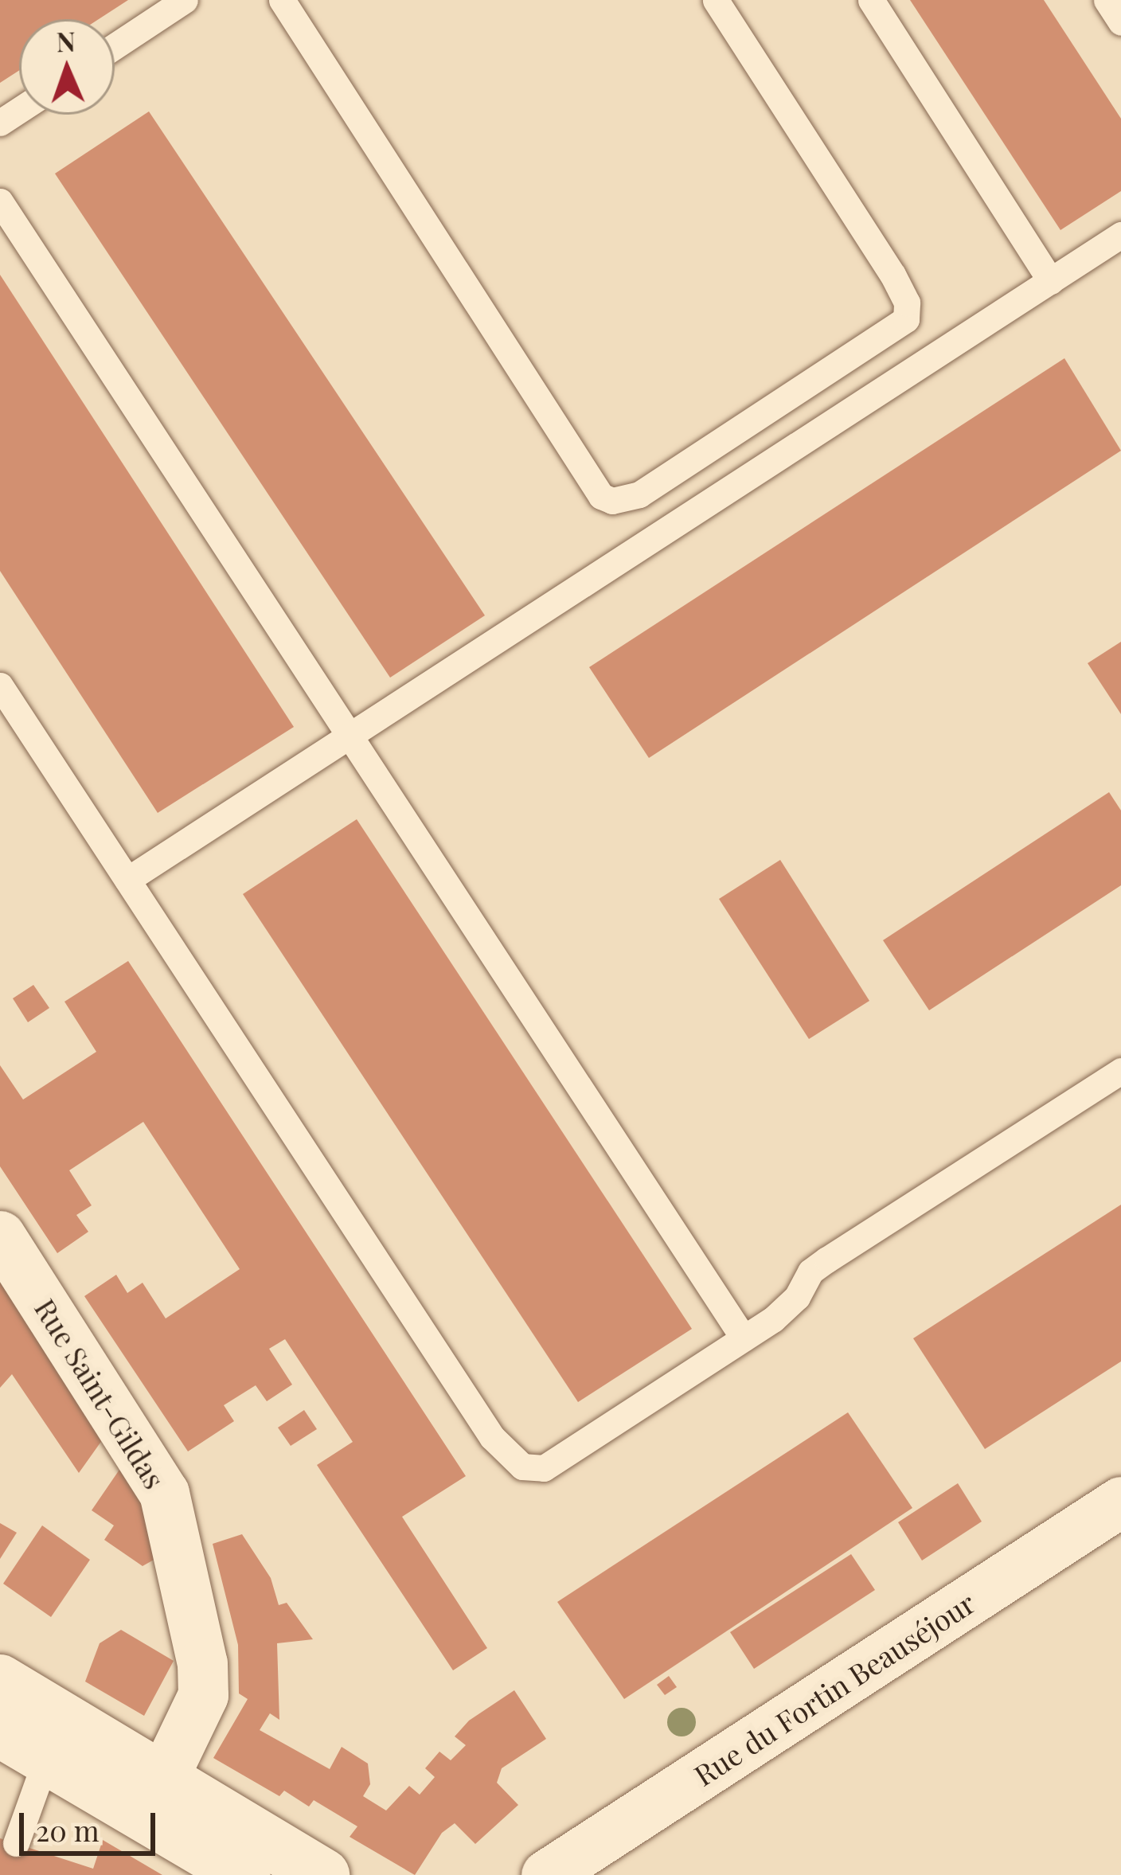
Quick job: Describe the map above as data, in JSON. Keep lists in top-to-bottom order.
{
  "streets": {
    "street": ["Rue Saint-Gildas", "Rue du Fortin Beauséjour"]
  },
  "scale_bar": "20 m",
  "north": "top"
}
